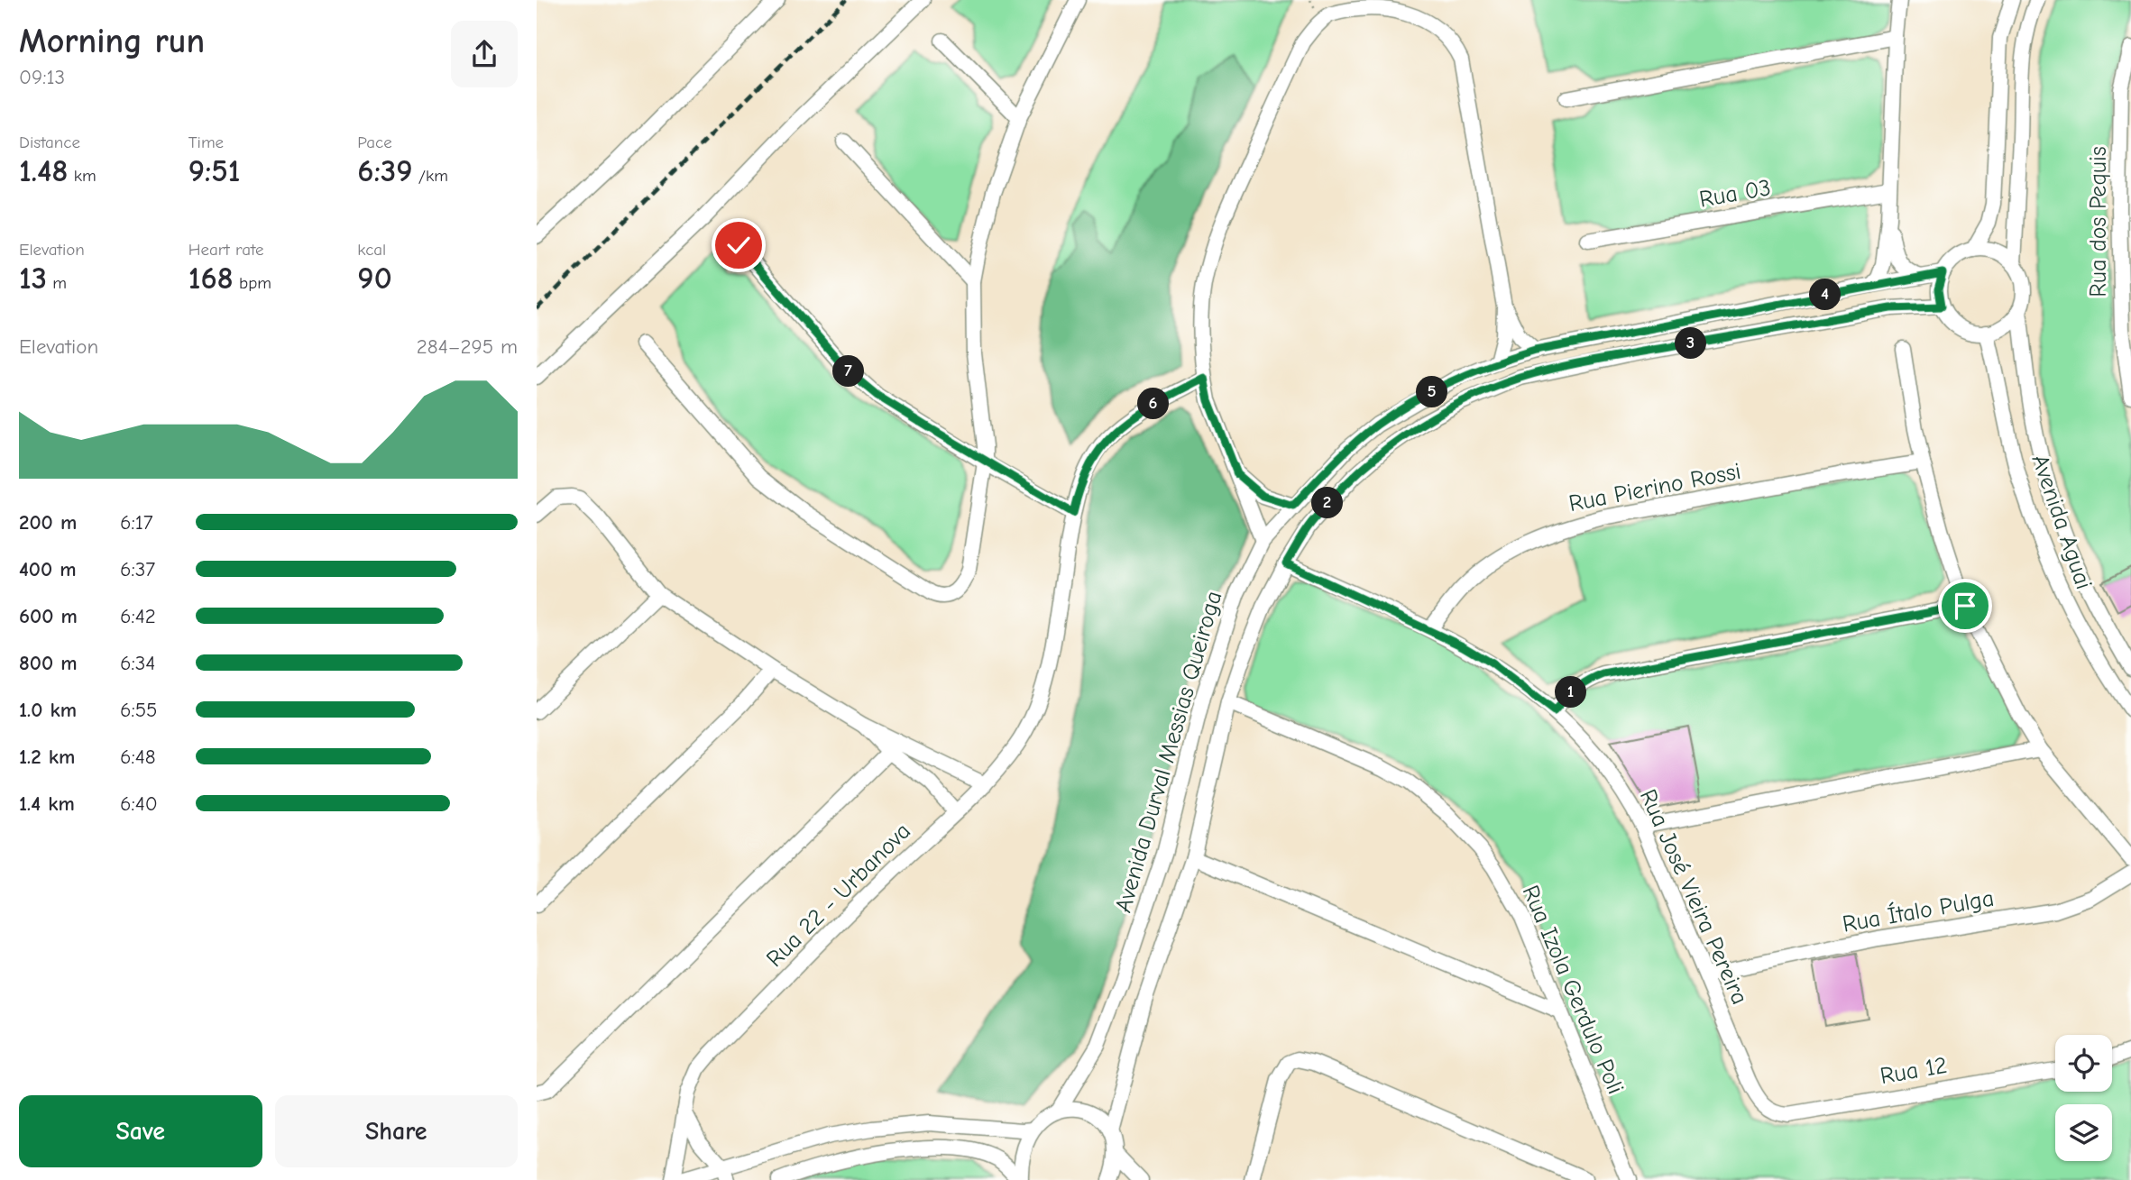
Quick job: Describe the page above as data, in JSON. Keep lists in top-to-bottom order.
{
  "streets": {
    "street": [
      "Rua 03",
      "Rua dos Pequis",
      "Rua Pierino Rossi",
      "Avenida Aguai",
      "Avenida Durval Messias Queiroga",
      "Rua 22 - Urbanova",
      "Rua José Vieira Pereira",
      "Rua Ítalo Pulga",
      "Rua Izola Gerdulo Poli",
      "Rua 12"
    ]
  },
  "crossings": [
    ["Rua Pierino Rossi", "Rua José Vieira Pereira"],
    ["Avenida Aguai", "Avenida Durval Messias Queiroga"],
    ["Avenida Durval Messias Queiroga", "Rua José Vieira Pereira"],
    ["Avenida Durval Messias Queiroga", "Rua Izola Gerdulo Poli"],
    ["Rua José Vieira Pereira", "Rua Ítalo Pulga"],
    ["Rua José Vieira Pereira", "Rua 12"]
  ],
  "page": {
    "heading": ["Morning run", "09:13"],
    "stats": [
      ["Distance", "1.48 km"],
      ["Time", "9:51"],
      ["Pace", "6:39 /km"],
      ["Elevation", "13 m"],
      ["Heart rate", "168 bpm"],
      ["kcal", "90"]
    ],
    "pins": [
      "4",
      "3",
      "7",
      "5",
      "6",
      "2",
      "1"
    ],
    "chart": ["Elevation", "284–295 m"],
    "list": [
      {
        "name": "200 m",
        "note": "6:17"
      },
      {
        "name": "400 m",
        "note": "6:37"
      },
      {
        "name": "600 m",
        "note": "6:42"
      },
      {
        "name": "800 m",
        "note": "6:34"
      },
      {
        "name": "1.0 km",
        "note": "6:55"
      },
      {
        "name": "1.2 km",
        "note": "6:48"
      },
      {
        "name": "1.4 km",
        "note": "6:40"
      }
    ],
    "buttons": ["Save", "Share"]
  }
}
